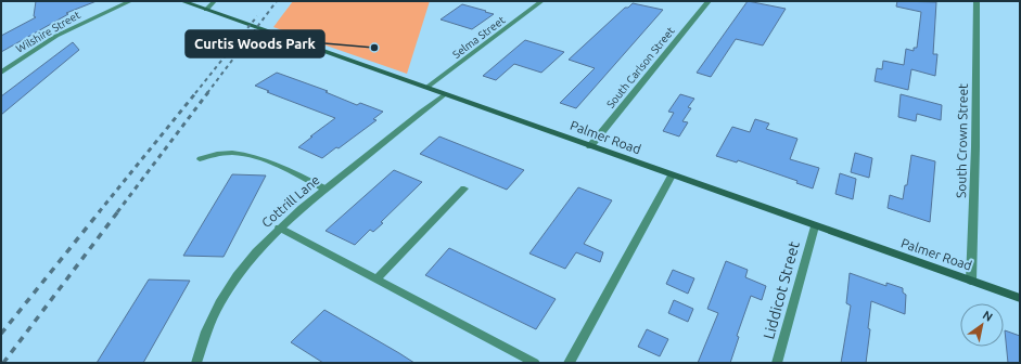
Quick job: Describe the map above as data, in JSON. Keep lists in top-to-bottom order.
{
  "streets": {
    "street": [
      "Wilshire Street",
      "Selma Street",
      "South Carlson Street",
      "Palmer Road",
      "South Crown Street",
      "Cottrill Lane",
      "Liddicot Street"
    ]
  },
  "crossings": [
    ["Selma Street", "Palmer Road"],
    ["South Carlson Street", "Palmer Road"],
    ["Palmer Road", "South Crown Street"],
    ["Palmer Road", "Cottrill Lane"],
    ["Palmer Road", "Liddicot Street"]
  ],
  "places": ["Curtis Woods Park"],
  "north": "top right"
}
